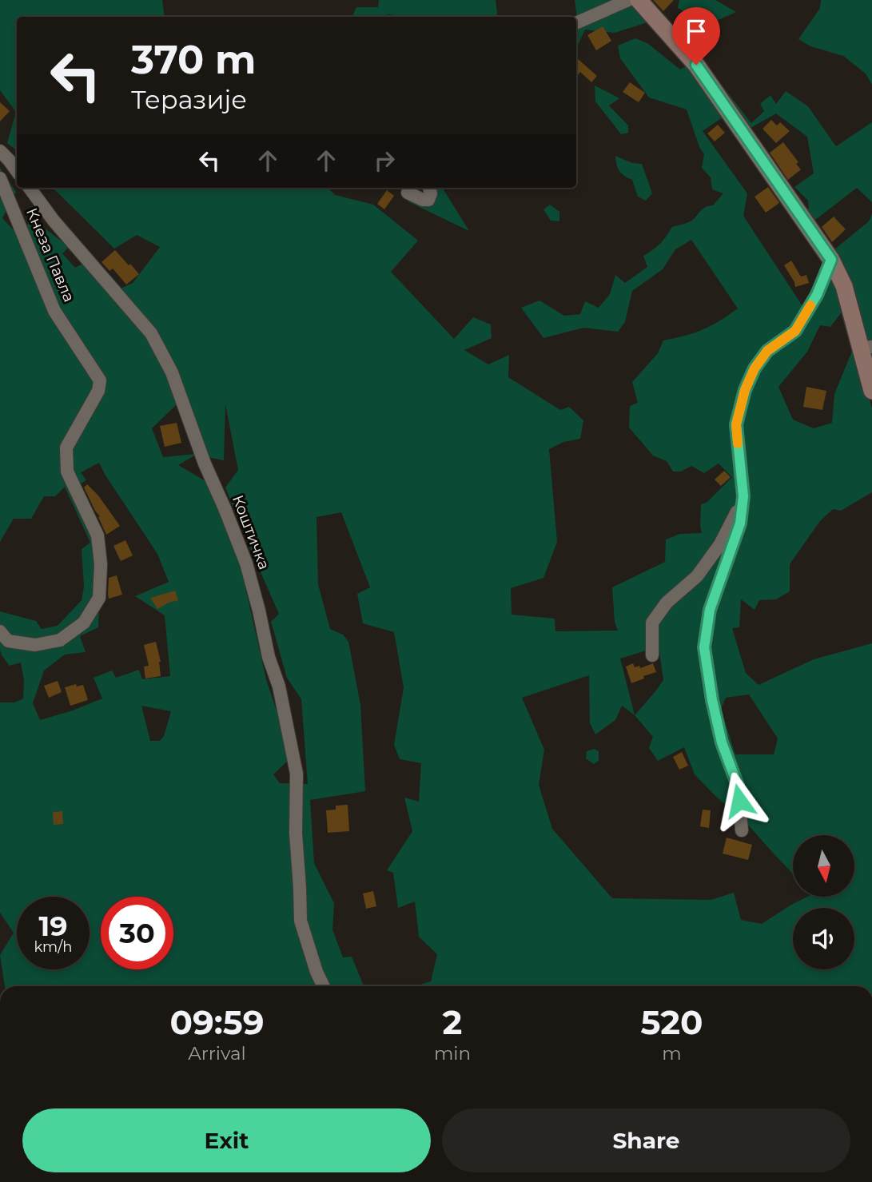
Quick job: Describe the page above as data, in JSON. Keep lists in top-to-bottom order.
{
  "streets": {
    "street": ["Кнеза Павла", "Коштичка"]
  },
  "north": "bottom",
  "page": {
    "turn": ["370 m", "Теразије"],
    "speed": "19 km/h",
    "limit": "30",
    "eta": [
      "09:59",
      "Arrival",
      "2",
      "min",
      "520",
      "m"
    ],
    "buttons": ["Exit", "Share"]
  }
}
